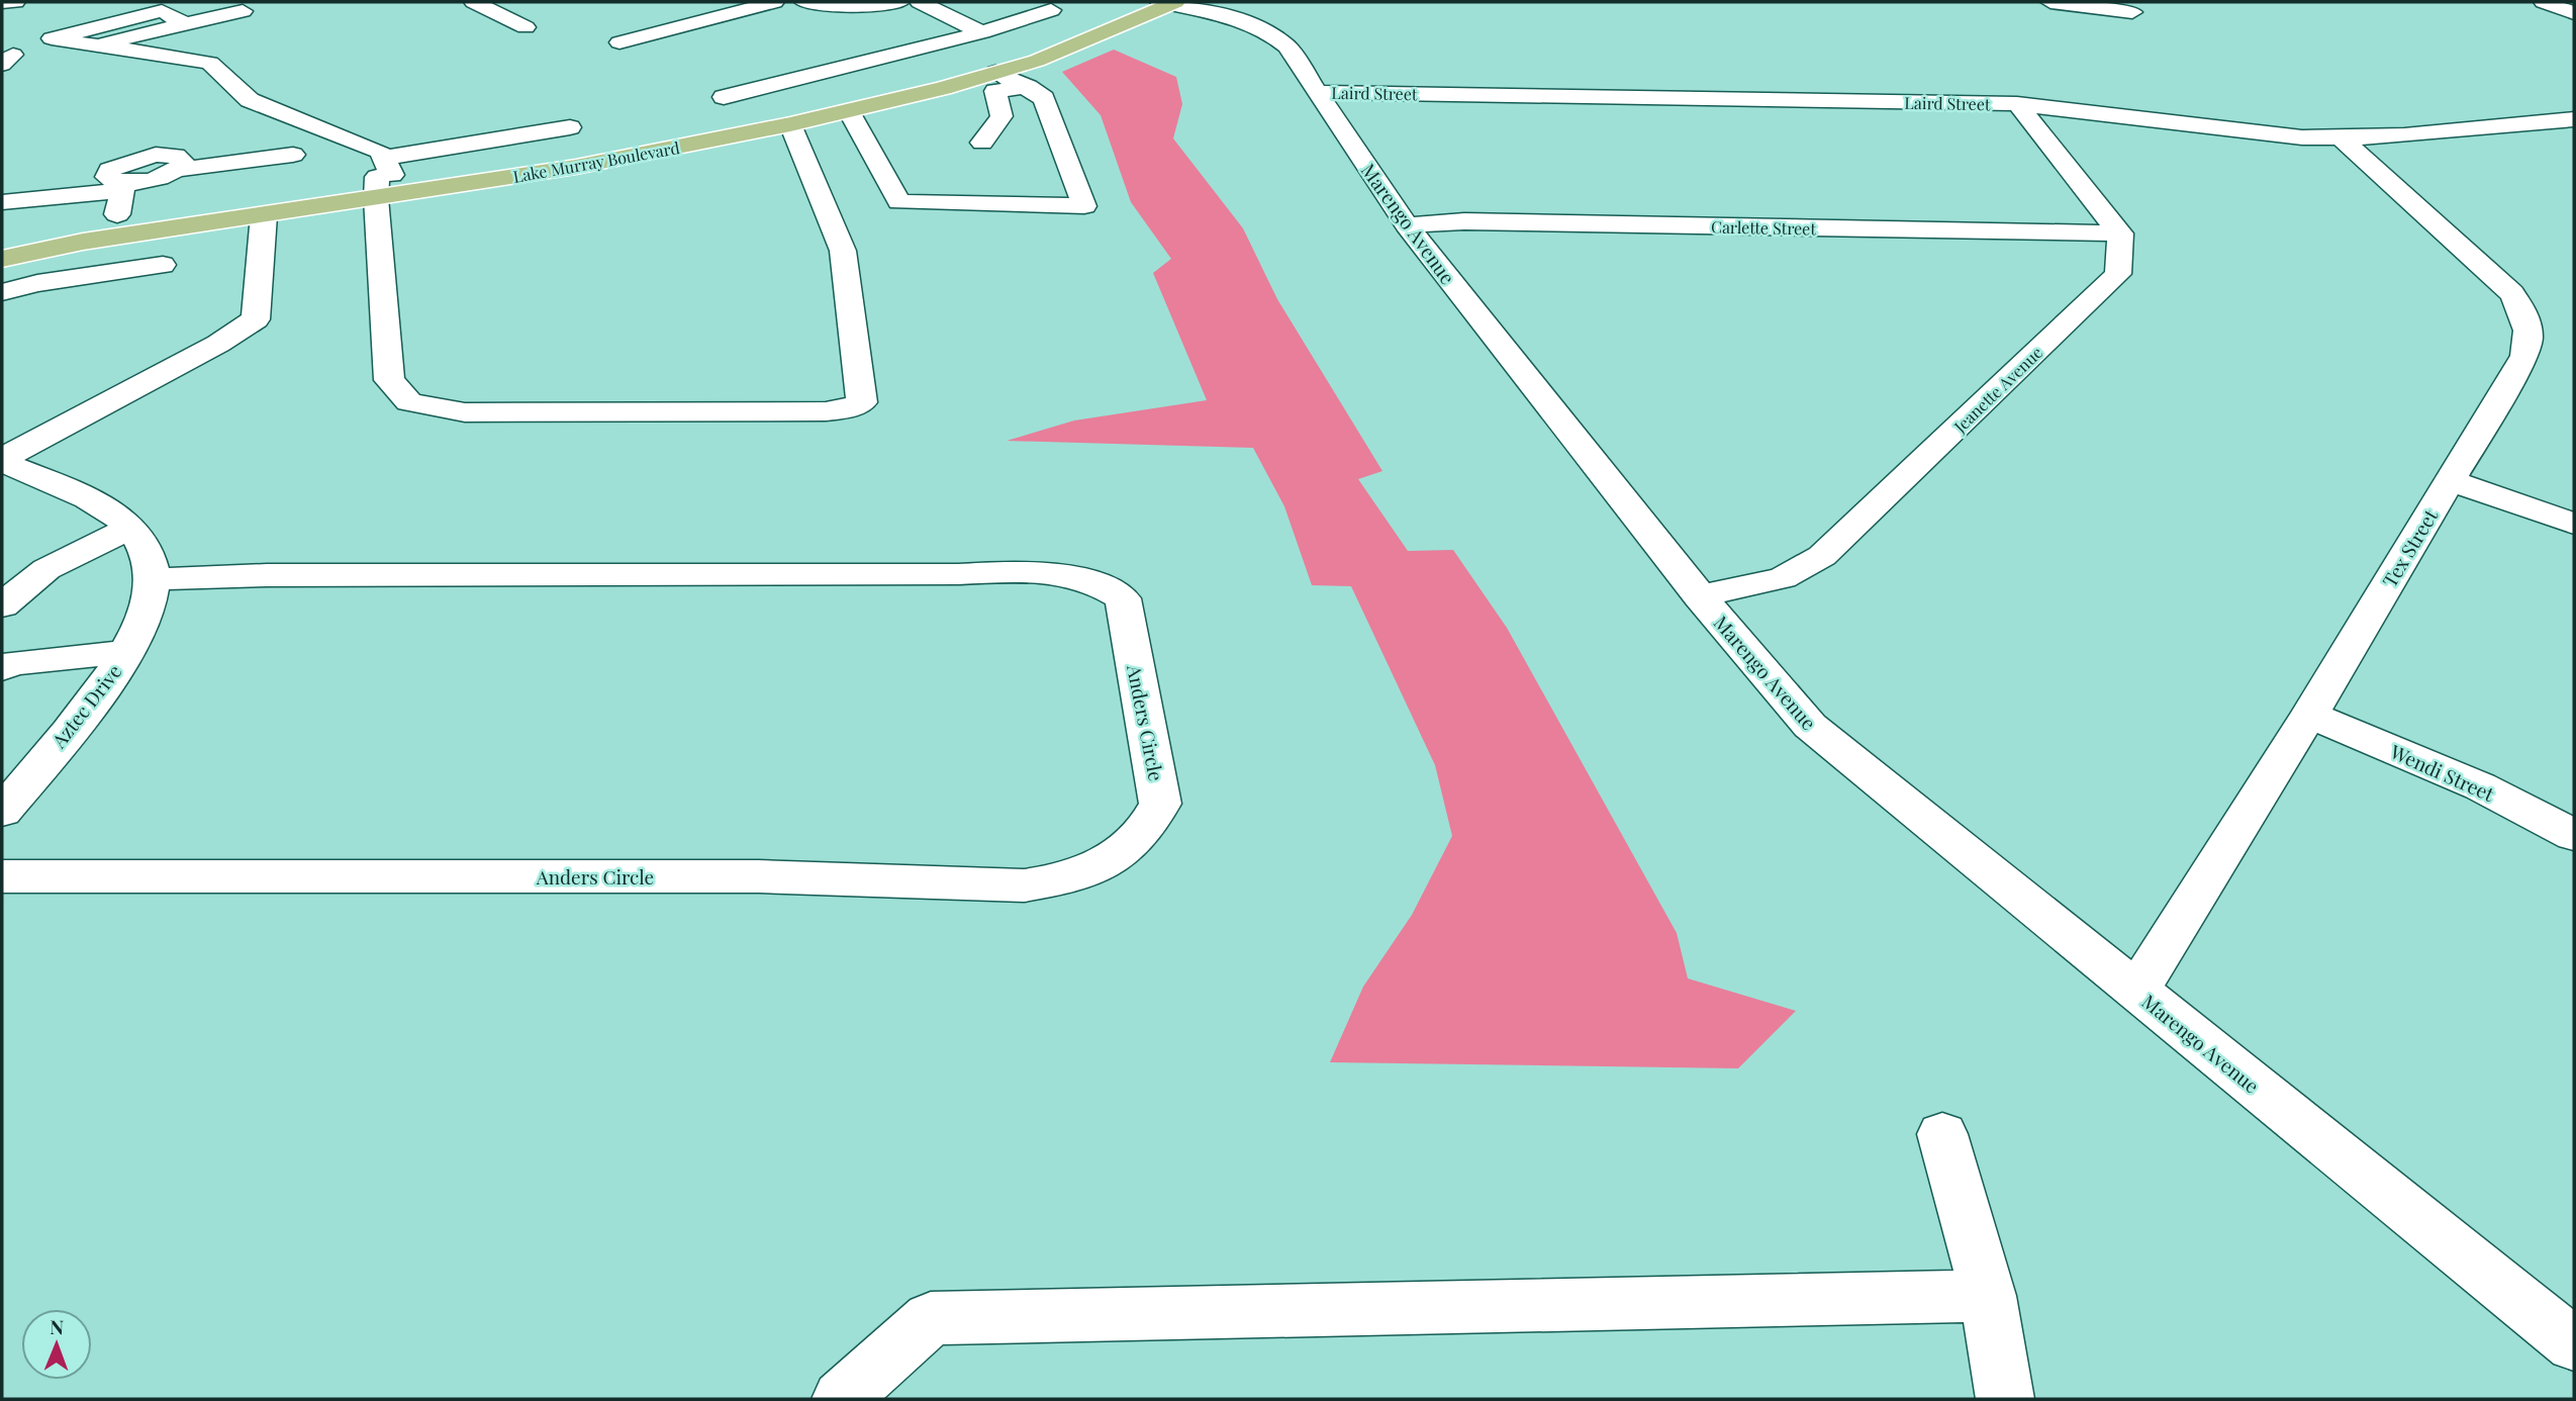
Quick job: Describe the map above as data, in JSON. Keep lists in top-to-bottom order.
{
  "streets": {
    "main road": ["Lake Murray Boulevard"],
    "street": [
      "Laird Street",
      "Marengo Avenue",
      "Carlette Street",
      "Jeanette Avenue",
      "Tex Street",
      "Aztec Drive",
      "Anders Circle",
      "Wendi Street"
    ]
  },
  "crossings": [
    ["Laird Street", "Marengo Avenue"],
    ["Laird Street", "Tex Street"],
    ["Lake Murray Boulevard", "Marengo Avenue"],
    ["Marengo Avenue", "Carlette Street"],
    ["Marengo Avenue", "Jeanette Avenue"],
    ["Marengo Avenue", "Tex Street"],
    ["Carlette Street", "Jeanette Avenue"],
    ["Tex Street", "Wendi Street"],
    ["Aztec Drive", "Anders Circle"]
  ],
  "north": "top"
}
